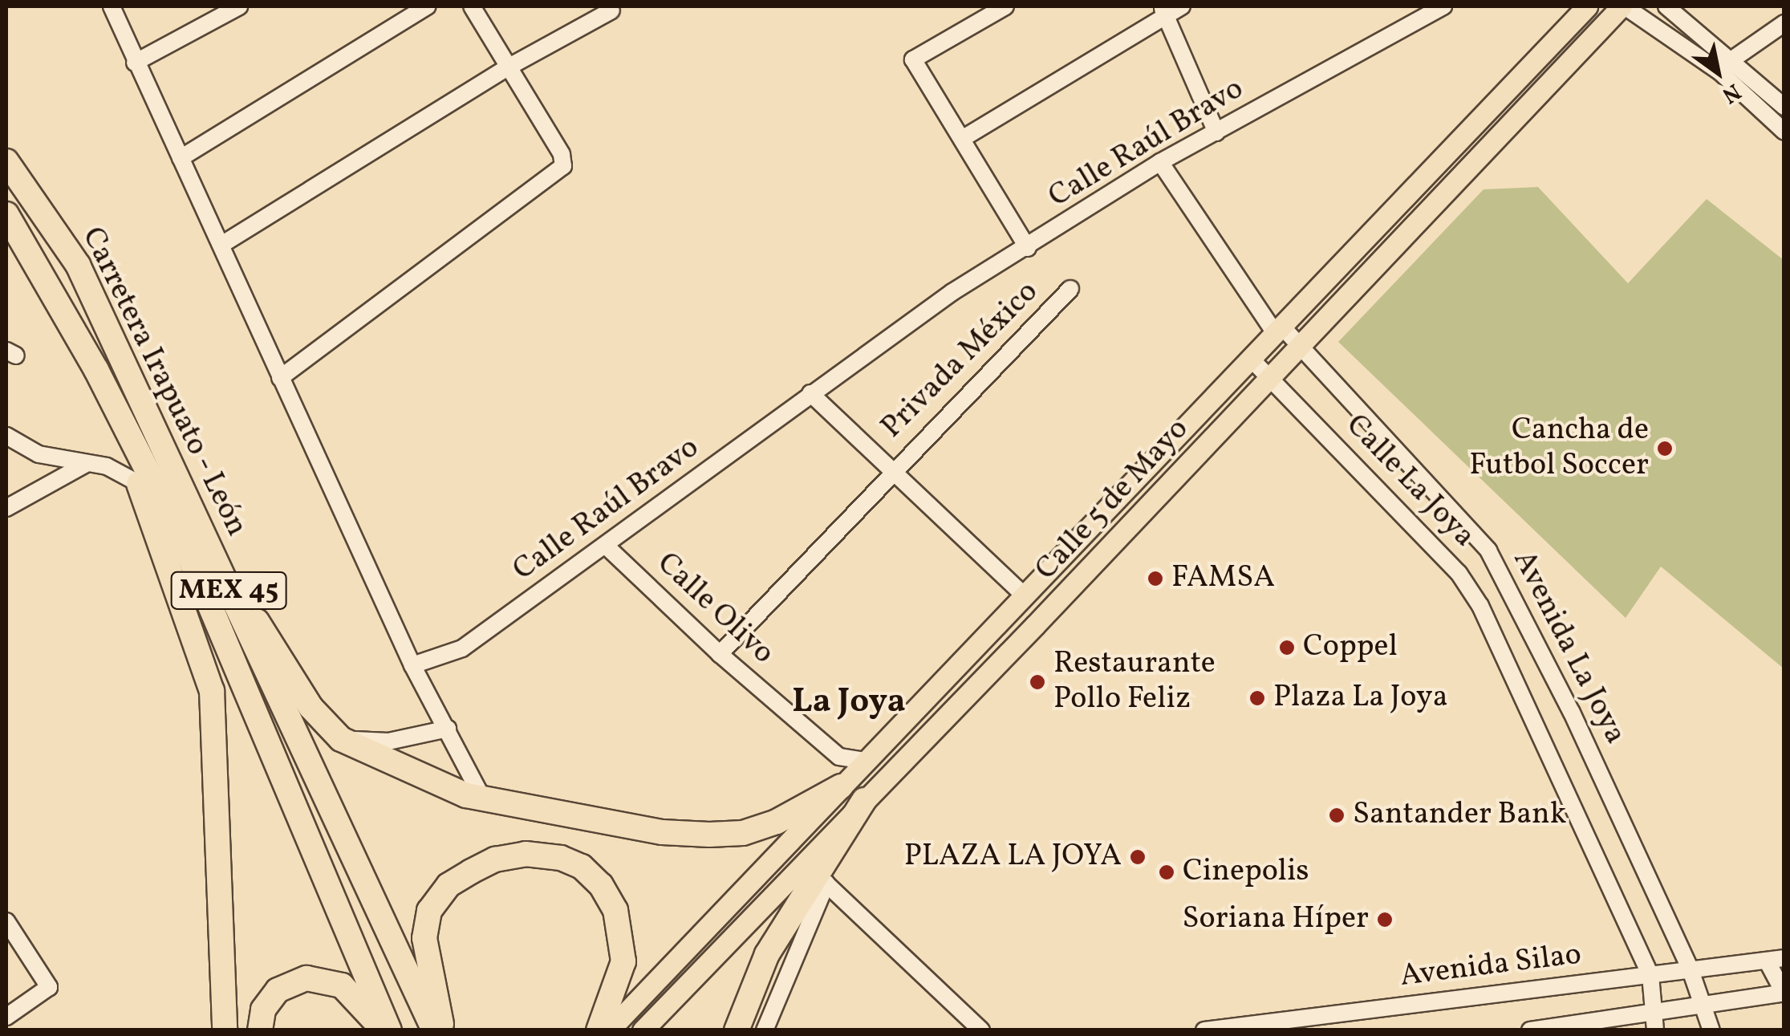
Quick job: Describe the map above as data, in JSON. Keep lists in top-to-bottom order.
{
  "streets": {
    "highway": ["Carretera Irapuato - León", "MEX 45"],
    "main road": ["Calle 5 de Mayo"],
    "street": [
      "Calle Raúl Bravo",
      "Privada México",
      "Calle La Joya",
      "Calle Olivo",
      "Avenida La Joya",
      "Avenida Silao"
    ]
  },
  "crossings": [
    ["Calle Raúl Bravo", "Calle Olivo"],
    ["Privada México", "Calle Olivo"],
    ["Calle La Joya", "Calle 5 de Mayo"],
    ["Calle La Joya", "Avenida Silao"],
    ["Calle 5 de Mayo", "Calle Olivo"],
    ["Calle 5 de Mayo", "Avenida La Joya"],
    ["Avenida La Joya", "Avenida Silao"]
  ],
  "districts": ["La Joya"],
  "places": [
    "Cancha de Futbol Soccer",
    "FAMSA",
    "Coppel",
    "Restaurante Pollo Feliz",
    "Plaza La Joya",
    "Santander Bank",
    "PLAZA LA JOYA",
    "Cinepolis",
    "Soriana Híper"
  ],
  "north": "bottom right"
}
